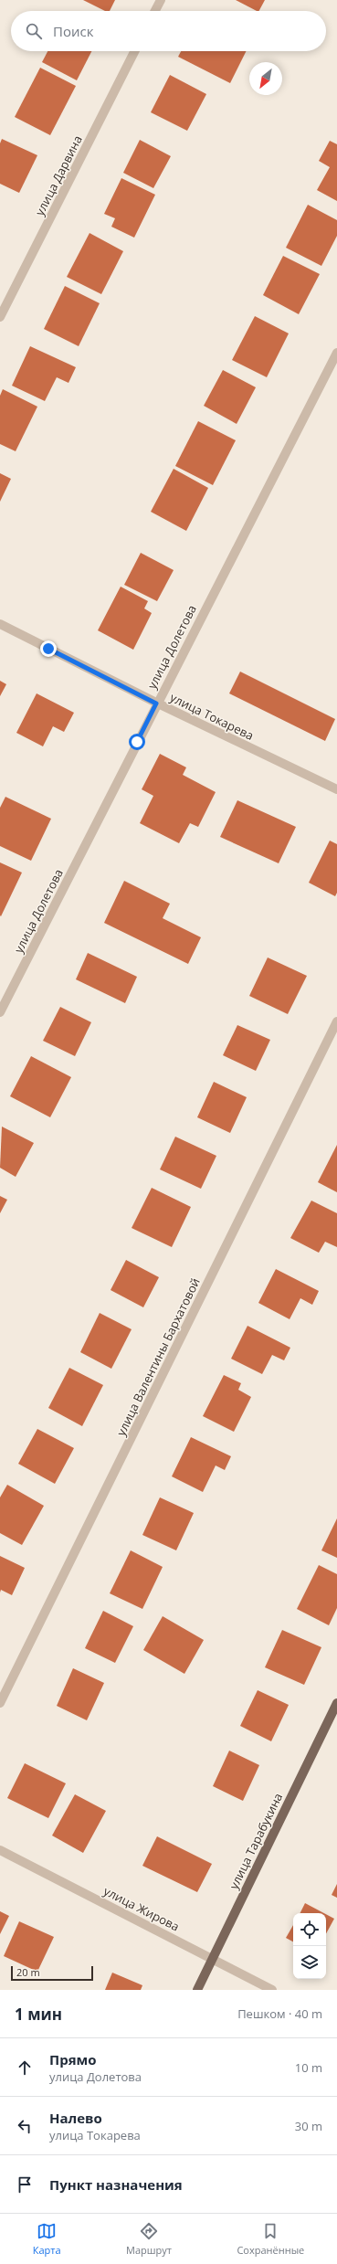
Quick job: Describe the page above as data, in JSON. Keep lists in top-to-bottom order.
{
  "streets": {
    "main road": ["улица Тарабукина"],
    "street": [
      "улица Дарвина",
      "улица Долетова",
      "улица Токарева",
      "улица Валентины Бархатовой",
      "улица Жирова"
    ]
  },
  "crossings": [
    ["улица Долетова", "улица Токарева"],
    ["улица Тарабукина", "улица Жирова"]
  ],
  "scale_bar": "20 m",
  "north": "bottom left",
  "page": {
    "search": "Поиск",
    "scale": "20 m",
    "heading": ["1 мин", "Пешком · 40 m"],
    "list": [
      ["Прямо", "улица Долетова", "10 m"],
      ["Налево", "улица Токарева", "30 m"],
      "Пункт назначения"
    ],
    "nav": ["Карта", "Маршрут", "Сохранённые"]
  }
}
